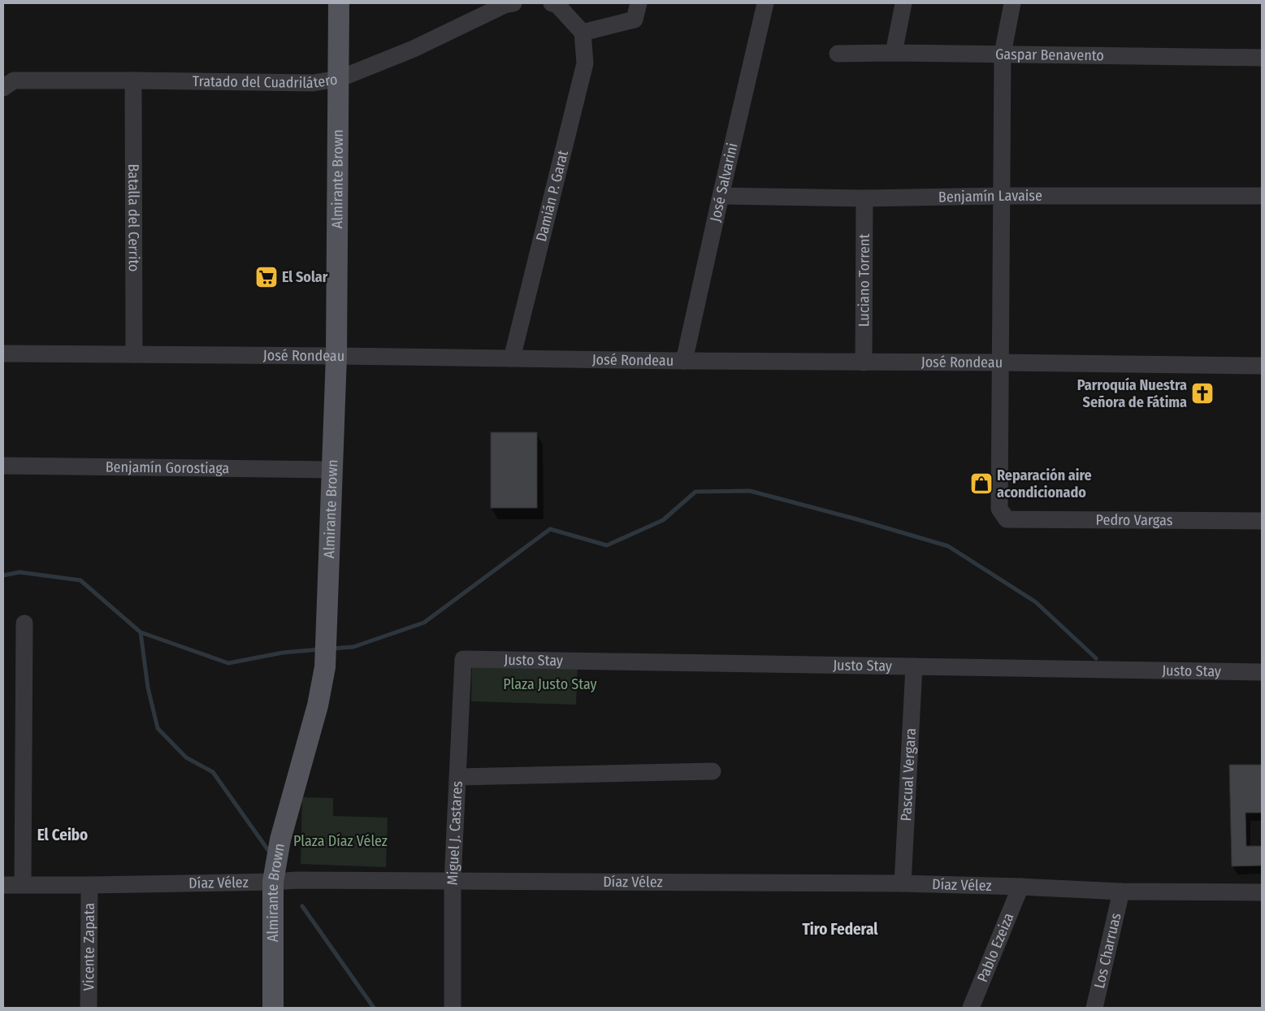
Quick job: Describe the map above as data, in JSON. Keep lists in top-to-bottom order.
{
  "streets": {
    "main road": ["Almirante Brown"],
    "street": [
      "Gaspar Benavento",
      "Tratado del Cuadrilátero",
      "José Salvarini",
      "Damián P. Garat",
      "Benjamín Lavaise",
      "Batalla del Cerrito",
      "Luciano Torrent",
      "José Rondeau",
      "Benjamín Gorostiaga",
      "Pedro Vargas",
      "Justo Stay",
      "Pascual Vergara",
      "Miguel J. Castares",
      "Díaz Vélez",
      "Vicente Zapata",
      "Pablo Ezeiza",
      "Los Charruas"
    ]
  },
  "crossings": [
    ["Tratado del Cuadrilátero", "Almirante Brown"],
    ["Tratado del Cuadrilátero", "Batalla del Cerrito"],
    ["Almirante Brown", "José Rondeau"],
    ["Almirante Brown", "Benjamín Gorostiaga"],
    ["Almirante Brown", "Díaz Vélez"],
    ["José Salvarini", "Benjamín Lavaise"],
    ["José Salvarini", "José Rondeau"],
    ["Damián P. Garat", "José Rondeau"],
    ["Benjamín Lavaise", "Luciano Torrent"],
    ["Batalla del Cerrito", "José Rondeau"],
    ["Luciano Torrent", "José Rondeau"],
    ["José Rondeau", "Pedro Vargas"],
    ["Justo Stay", "Pascual Vergara"],
    ["Justo Stay", "Miguel J. Castares"],
    ["Pascual Vergara", "Díaz Vélez"],
    ["Miguel J. Castares", "Díaz Vélez"],
    ["Díaz Vélez", "Vicente Zapata"],
    ["Díaz Vélez", "Pablo Ezeiza"],
    ["Díaz Vélez", "Los Charruas"]
  ],
  "districts": ["El Ceibo", "Tiro Federal"],
  "parks": ["Plaza Justo Stay", "Plaza Díaz Vélez"],
  "places": {
    "supermarket": ["El Solar"],
    "church": ["Parroquía Nuestra Señora de Fátima"],
    "shop": ["Reparación aire acondicionado"]
  }
}
